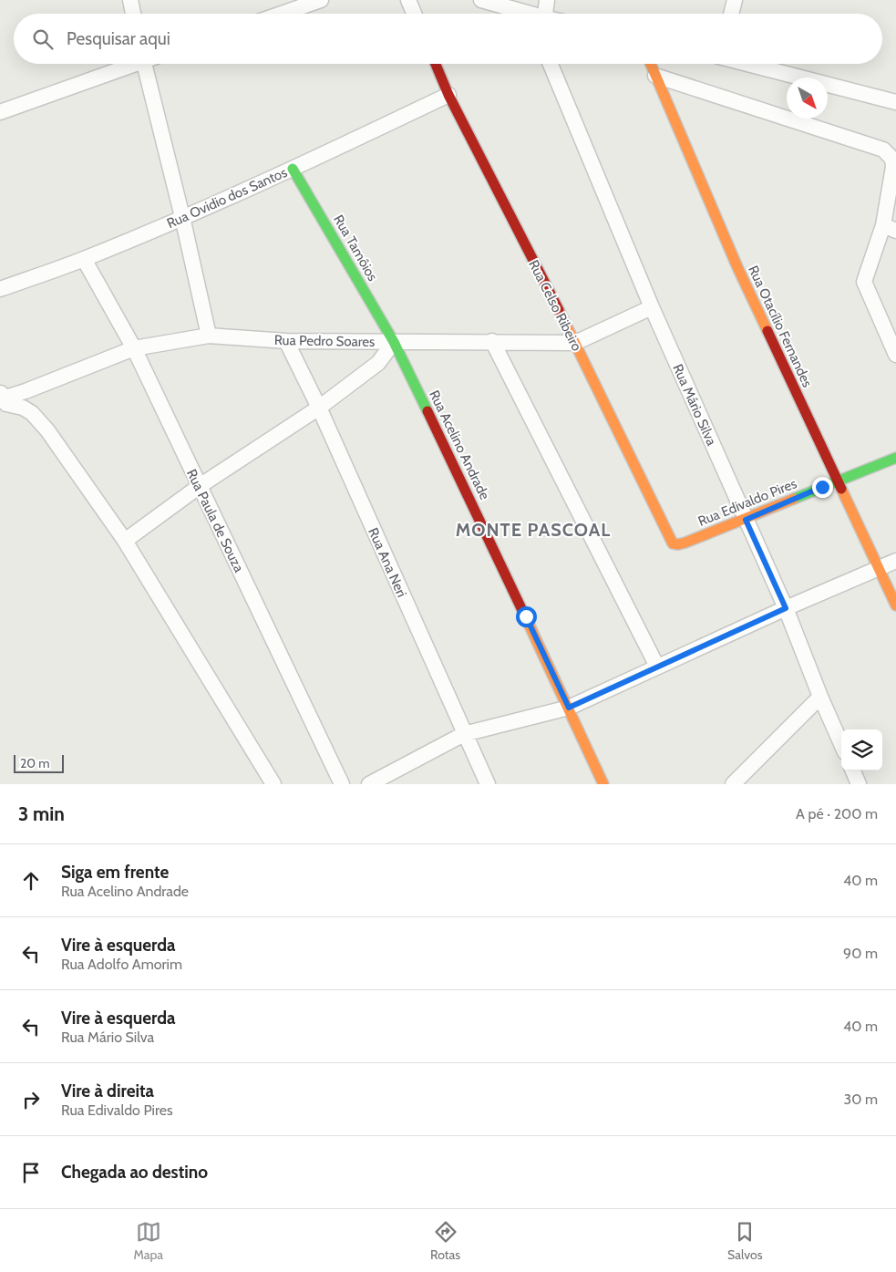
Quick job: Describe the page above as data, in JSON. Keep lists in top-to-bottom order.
{
  "streets": {
    "street": [
      "Rua Ovidio dos Santos",
      "Rua Tamôios",
      "Rua Celso Ribeiro",
      "Rua Otacílio Fernandes",
      "Rua Pedro Soares",
      "Rua Mário Silva",
      "Rua Acelino Andrade",
      "Rua Edivaldo Pires",
      "Rua Paula de Souza",
      "Rua Ana Neri"
    ]
  },
  "crossings": [
    ["Rua Ovidio dos Santos", "Rua Tamôios"],
    ["Rua Ovidio dos Santos", "Rua Celso Ribeiro"],
    ["Rua Ovidio dos Santos", "Rua Paula de Souza"],
    ["Rua Tamôios", "Rua Pedro Soares"],
    ["Rua Tamôios", "Rua Acelino Andrade"],
    ["Rua Celso Ribeiro", "Rua Pedro Soares"],
    ["Rua Celso Ribeiro", "Rua Edivaldo Pires"],
    ["Rua Otacílio Fernandes", "Rua Edivaldo Pires"],
    ["Rua Pedro Soares", "Rua Mário Silva"],
    ["Rua Pedro Soares", "Rua Acelino Andrade"],
    ["Rua Pedro Soares", "Rua Paula de Souza"],
    ["Rua Pedro Soares", "Rua Ana Neri"],
    ["Rua Mário Silva", "Rua Edivaldo Pires"]
  ],
  "districts": ["MONTE PASCOAL"],
  "scale_bar": "20 m",
  "north": "bottom right",
  "page": {
    "search": "Pesquisar aqui",
    "scale": "20 m",
    "heading": ["3 min", "A pé · 200 m"],
    "list": [
      ["Siga em frente", "Rua Acelino Andrade", "40 m"],
      ["Vire à esquerda", "Rua Adolfo Amorim", "90 m"],
      ["Vire à esquerda", "Rua Mário Silva", "40 m"],
      ["Vire à direita", "Rua Edivaldo Pires", "30 m"],
      "Chegada ao destino"
    ],
    "nav": ["Mapa", "Rotas", "Salvos"]
  }
}
